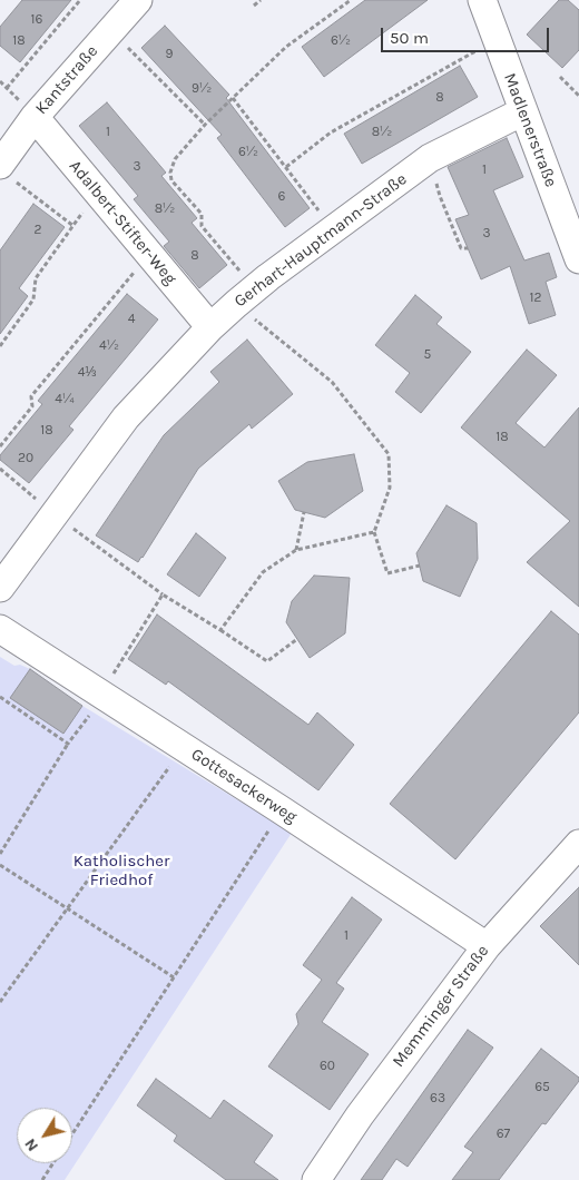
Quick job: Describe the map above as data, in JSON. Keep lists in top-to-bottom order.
{
  "streets": {
    "street": [
      "Kantstraße",
      "Madlenerstraße",
      "Adalbert-Stifter-Weg",
      "Gerhart-Hauptmann-Straße",
      "Gottesackerweg",
      "Memminger Straße"
    ]
  },
  "crossings": [
    ["Kantstraße", "Adalbert-Stifter-Weg"],
    ["Madlenerstraße", "Gerhart-Hauptmann-Straße"],
    ["Adalbert-Stifter-Weg", "Gerhart-Hauptmann-Straße"],
    ["Gottesackerweg", "Memminger Straße"]
  ],
  "parks": ["Katholischer Friedhof"],
  "house_numbers": [
    "16",
    "18",
    "6½",
    "9",
    "9½",
    "8",
    "1",
    "8½",
    "6½",
    "3",
    "1",
    "6",
    "8½",
    "2",
    "3",
    "8",
    "12",
    "4",
    "4½",
    "5",
    "4⅓",
    "4¼",
    "18",
    "18",
    "20",
    "1",
    "60",
    "65",
    "63",
    "67"
  ],
  "scale_bar": "50 m",
  "north": "bottom left"
}
